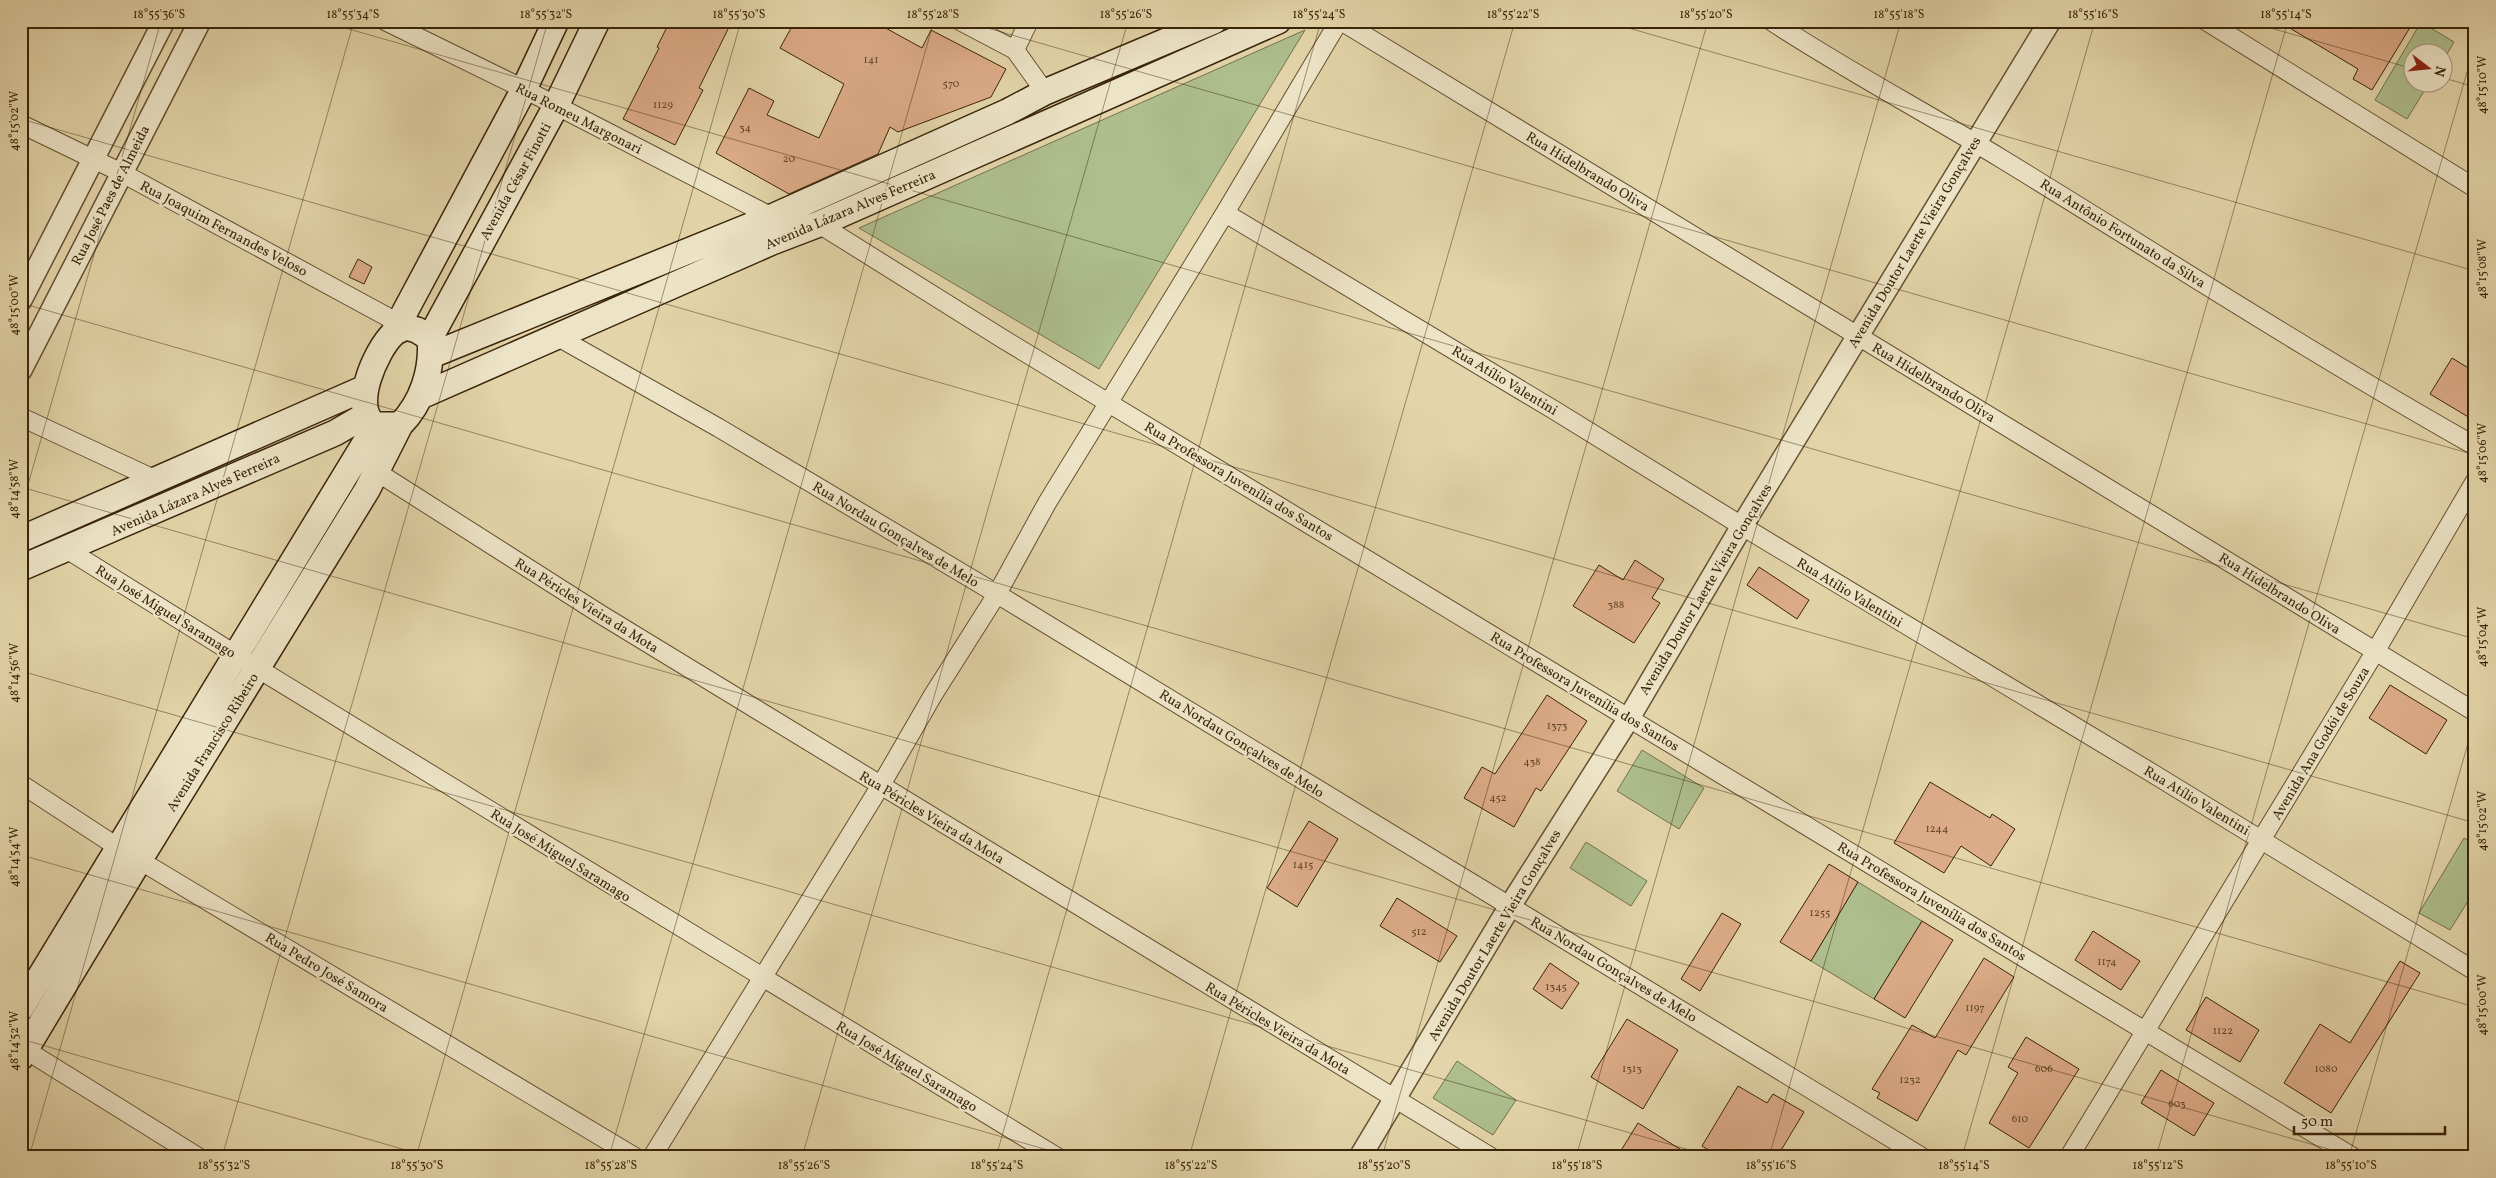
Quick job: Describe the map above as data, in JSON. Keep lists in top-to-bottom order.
{
  "streets": {
    "main road": ["Avenida César Finotti", "Avenida Lázara Alves Ferreira", "Avenida Francisco Ribeiro"],
    "street": [
      "Rua Romeu Margonari",
      "Rua Hidelbrando Oliva",
      "Rua José Paes de Almeida",
      "Rua Joaquim Fernandes Veloso",
      "Rua Antônio Fortunato da Silva",
      "Avenida Doutor Laerte Vieira Gonçalves",
      "Rua Atílio Valentini",
      "Rua Professora Juvenília dos Santos",
      "Rua Nordau Gonçalves de Melo",
      "Rua Péricles Vieira da Mota",
      "Rua José Miguel Saramago",
      "Avenida Ana Godói de Souza",
      "Rua Pedro José Samora"
    ]
  },
  "crossings": [
    ["Rua Romeu Margonari", "Avenida César Finotti"],
    ["Rua Romeu Margonari", "Avenida Lázara Alves Ferreira"],
    ["Rua Hidelbrando Oliva", "Avenida Doutor Laerte Vieira Gonçalves"],
    ["Rua Hidelbrando Oliva", "Avenida Ana Godói de Souza"],
    ["Avenida César Finotti", "Avenida Lázara Alves Ferreira"],
    ["Avenida César Finotti", "Avenida Francisco Ribeiro"],
    ["Rua José Paes de Almeida", "Rua Joaquim Fernandes Veloso"],
    ["Avenida Lázara Alves Ferreira", "Rua Professora Juvenília dos Santos"],
    ["Avenida Lázara Alves Ferreira", "Rua Nordau Gonçalves de Melo"],
    ["Avenida Lázara Alves Ferreira", "Rua José Miguel Saramago"],
    ["Avenida Lázara Alves Ferreira", "Avenida Francisco Ribeiro"],
    ["Rua Antônio Fortunato da Silva", "Avenida Doutor Laerte Vieira Gonçalves"],
    ["Avenida Doutor Laerte Vieira Gonçalves", "Rua Atílio Valentini"],
    ["Avenida Doutor Laerte Vieira Gonçalves", "Rua Professora Juvenília dos Santos"],
    ["Avenida Doutor Laerte Vieira Gonçalves", "Rua Nordau Gonçalves de Melo"],
    ["Avenida Doutor Laerte Vieira Gonçalves", "Rua Péricles Vieira da Mota"],
    ["Rua Atílio Valentini", "Avenida Ana Godói de Souza"],
    ["Rua Professora Juvenília dos Santos", "Avenida Ana Godói de Souza"],
    ["Rua Péricles Vieira da Mota", "Avenida Francisco Ribeiro"],
    ["Rua José Miguel Saramago", "Avenida Francisco Ribeiro"],
    ["Avenida Francisco Ribeiro", "Rua Pedro José Samora"]
  ],
  "house_numbers": [
    "141",
    "570",
    "1129",
    "34",
    "20",
    "388",
    "1373",
    "438",
    "452",
    "1244",
    "1415",
    "1255",
    "512",
    "1174",
    "1345",
    "1197",
    "1122",
    "1313",
    "606",
    "1080",
    "1232",
    "603",
    "610"
  ],
  "scale_bar": "50 m",
  "north": "right",
  "coordinates": [
    "18°55'36\"S",
    "18°55'34\"S",
    "18°55'32\"S",
    "18°55'30\"S",
    "18°55'28\"S",
    "18°55'26\"S",
    "18°55'24\"S",
    "18°55'22\"S",
    "18°55'20\"S",
    "18°55'18\"S",
    "18°55'16\"S",
    "18°55'14\"S",
    "48°15'10\"W",
    "48°15'02\"W",
    "48°15'08\"W",
    "48°15'00\"W",
    "48°15'06\"W",
    "48°14'58\"W",
    "48°15'04\"W",
    "48°14'56\"W",
    "48°14'54\"W",
    "48°14'52\"W",
    "18°55'12\"S",
    "18°55'10\"S"
  ]
}
